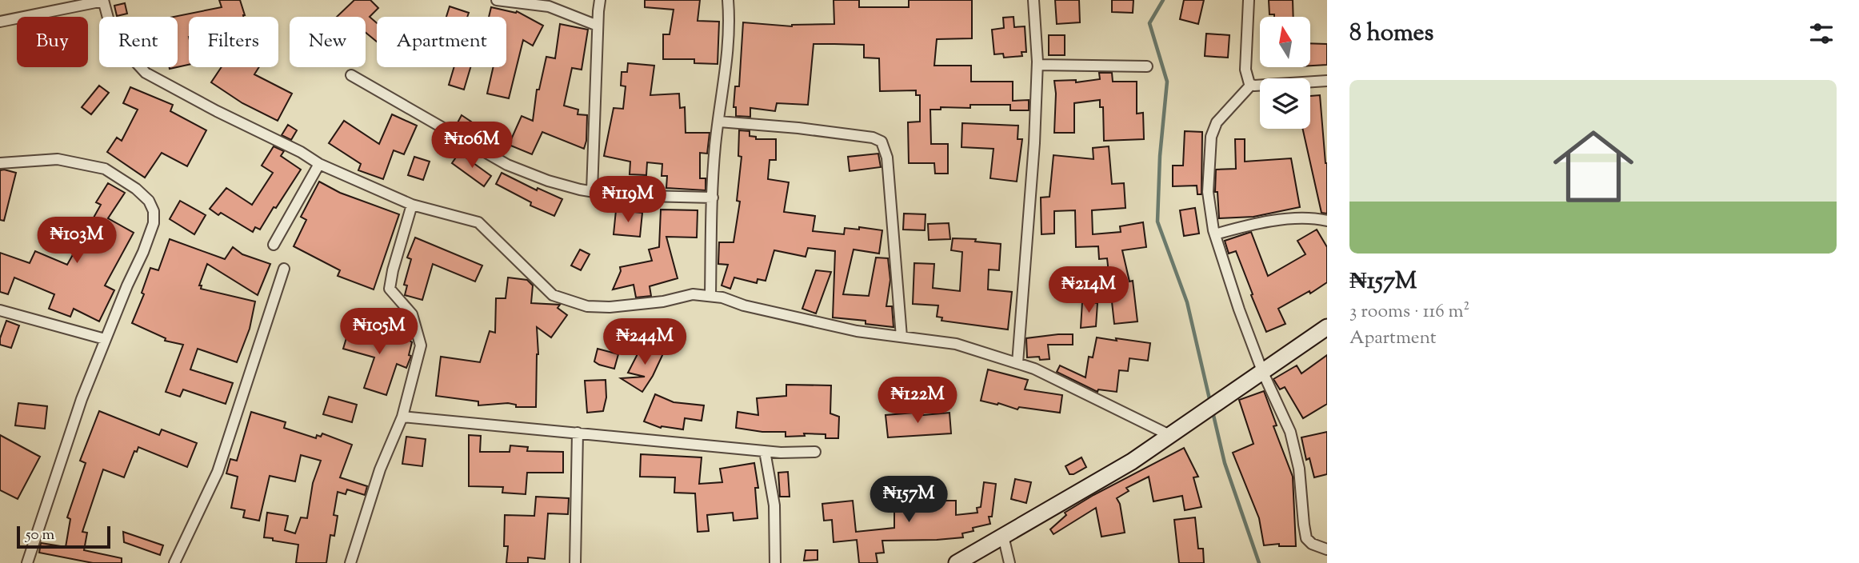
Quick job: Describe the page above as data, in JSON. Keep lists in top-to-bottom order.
{
  "scale_bar": "50 m",
  "north": "top",
  "page": {
    "heading": "8 homes",
    "chip": [
      "Buy",
      "Rent",
      "Filters",
      "New",
      "Apartment"
    ],
    "list": [
      {
        "name": "₦157M",
        "note": "3 rooms · 116 m² · Apartment"
      }
    ],
    "price": [
      "₦106M",
      "₦119M",
      "₦103M",
      "₦214M",
      "₦105M",
      "₦244M",
      "₦122M",
      "₦157M"
    ],
    "scale": "50 m"
  }
}
